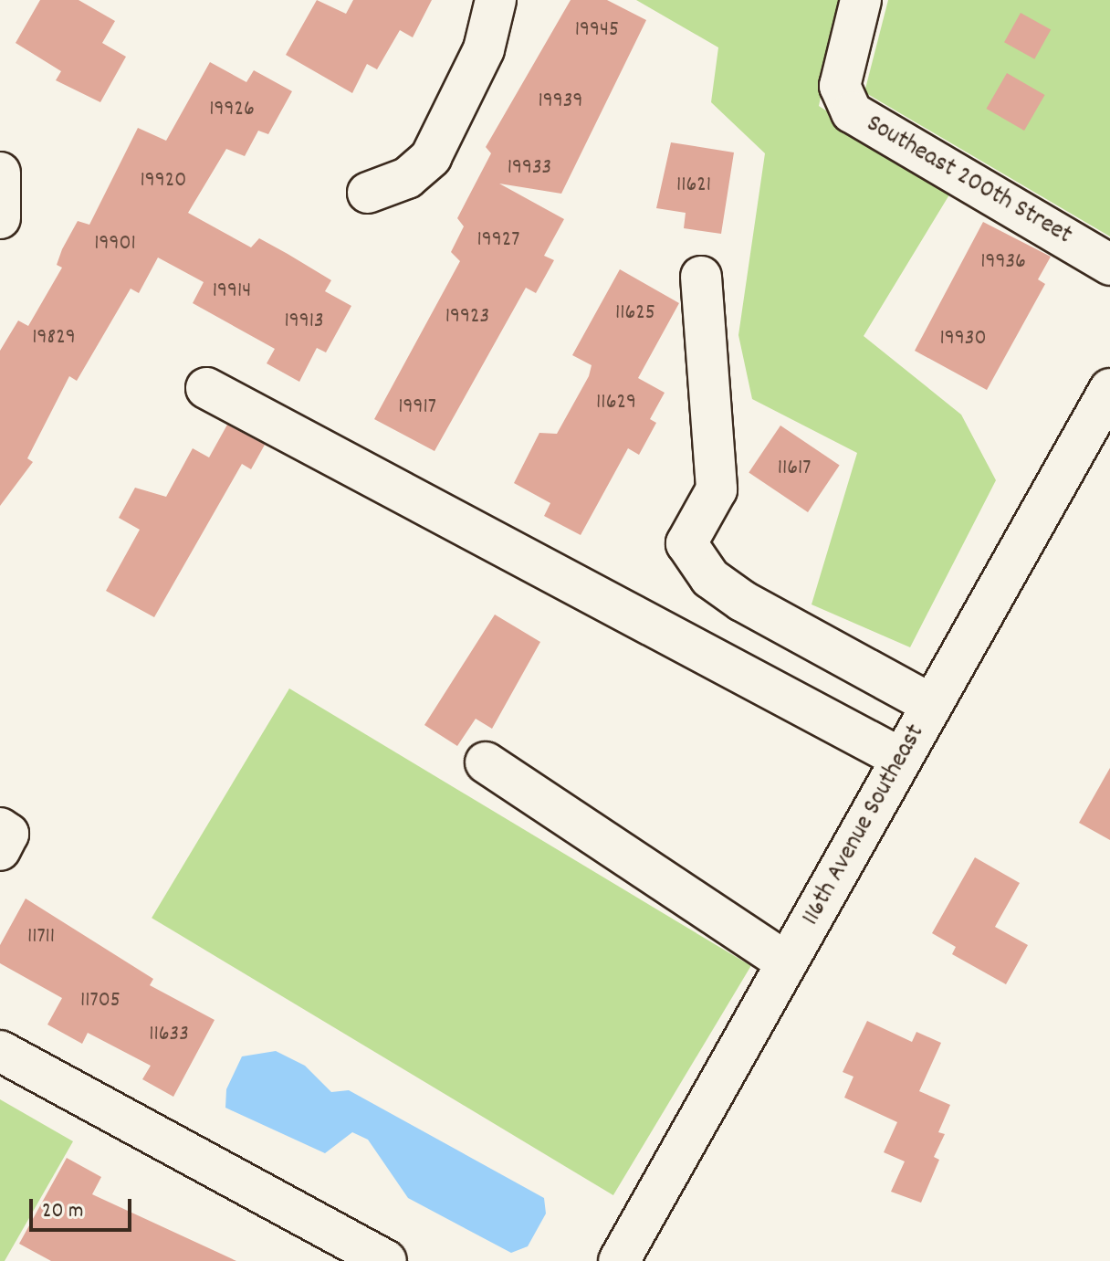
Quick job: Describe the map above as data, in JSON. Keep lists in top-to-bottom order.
{
  "streets": {
    "street": ["Southeast 200th Street", "116th Avenue Southeast"]
  },
  "house_numbers": [
    "19945",
    "19939",
    "19926",
    "19933",
    "19920",
    "11621",
    "19927",
    "19901",
    "19936",
    "19914",
    "11625",
    "19923",
    "19913",
    "19829",
    "19930",
    "11629",
    "19917",
    "11617",
    "11711",
    "11705",
    "11633"
  ],
  "scale_bar": "20 m"
}
